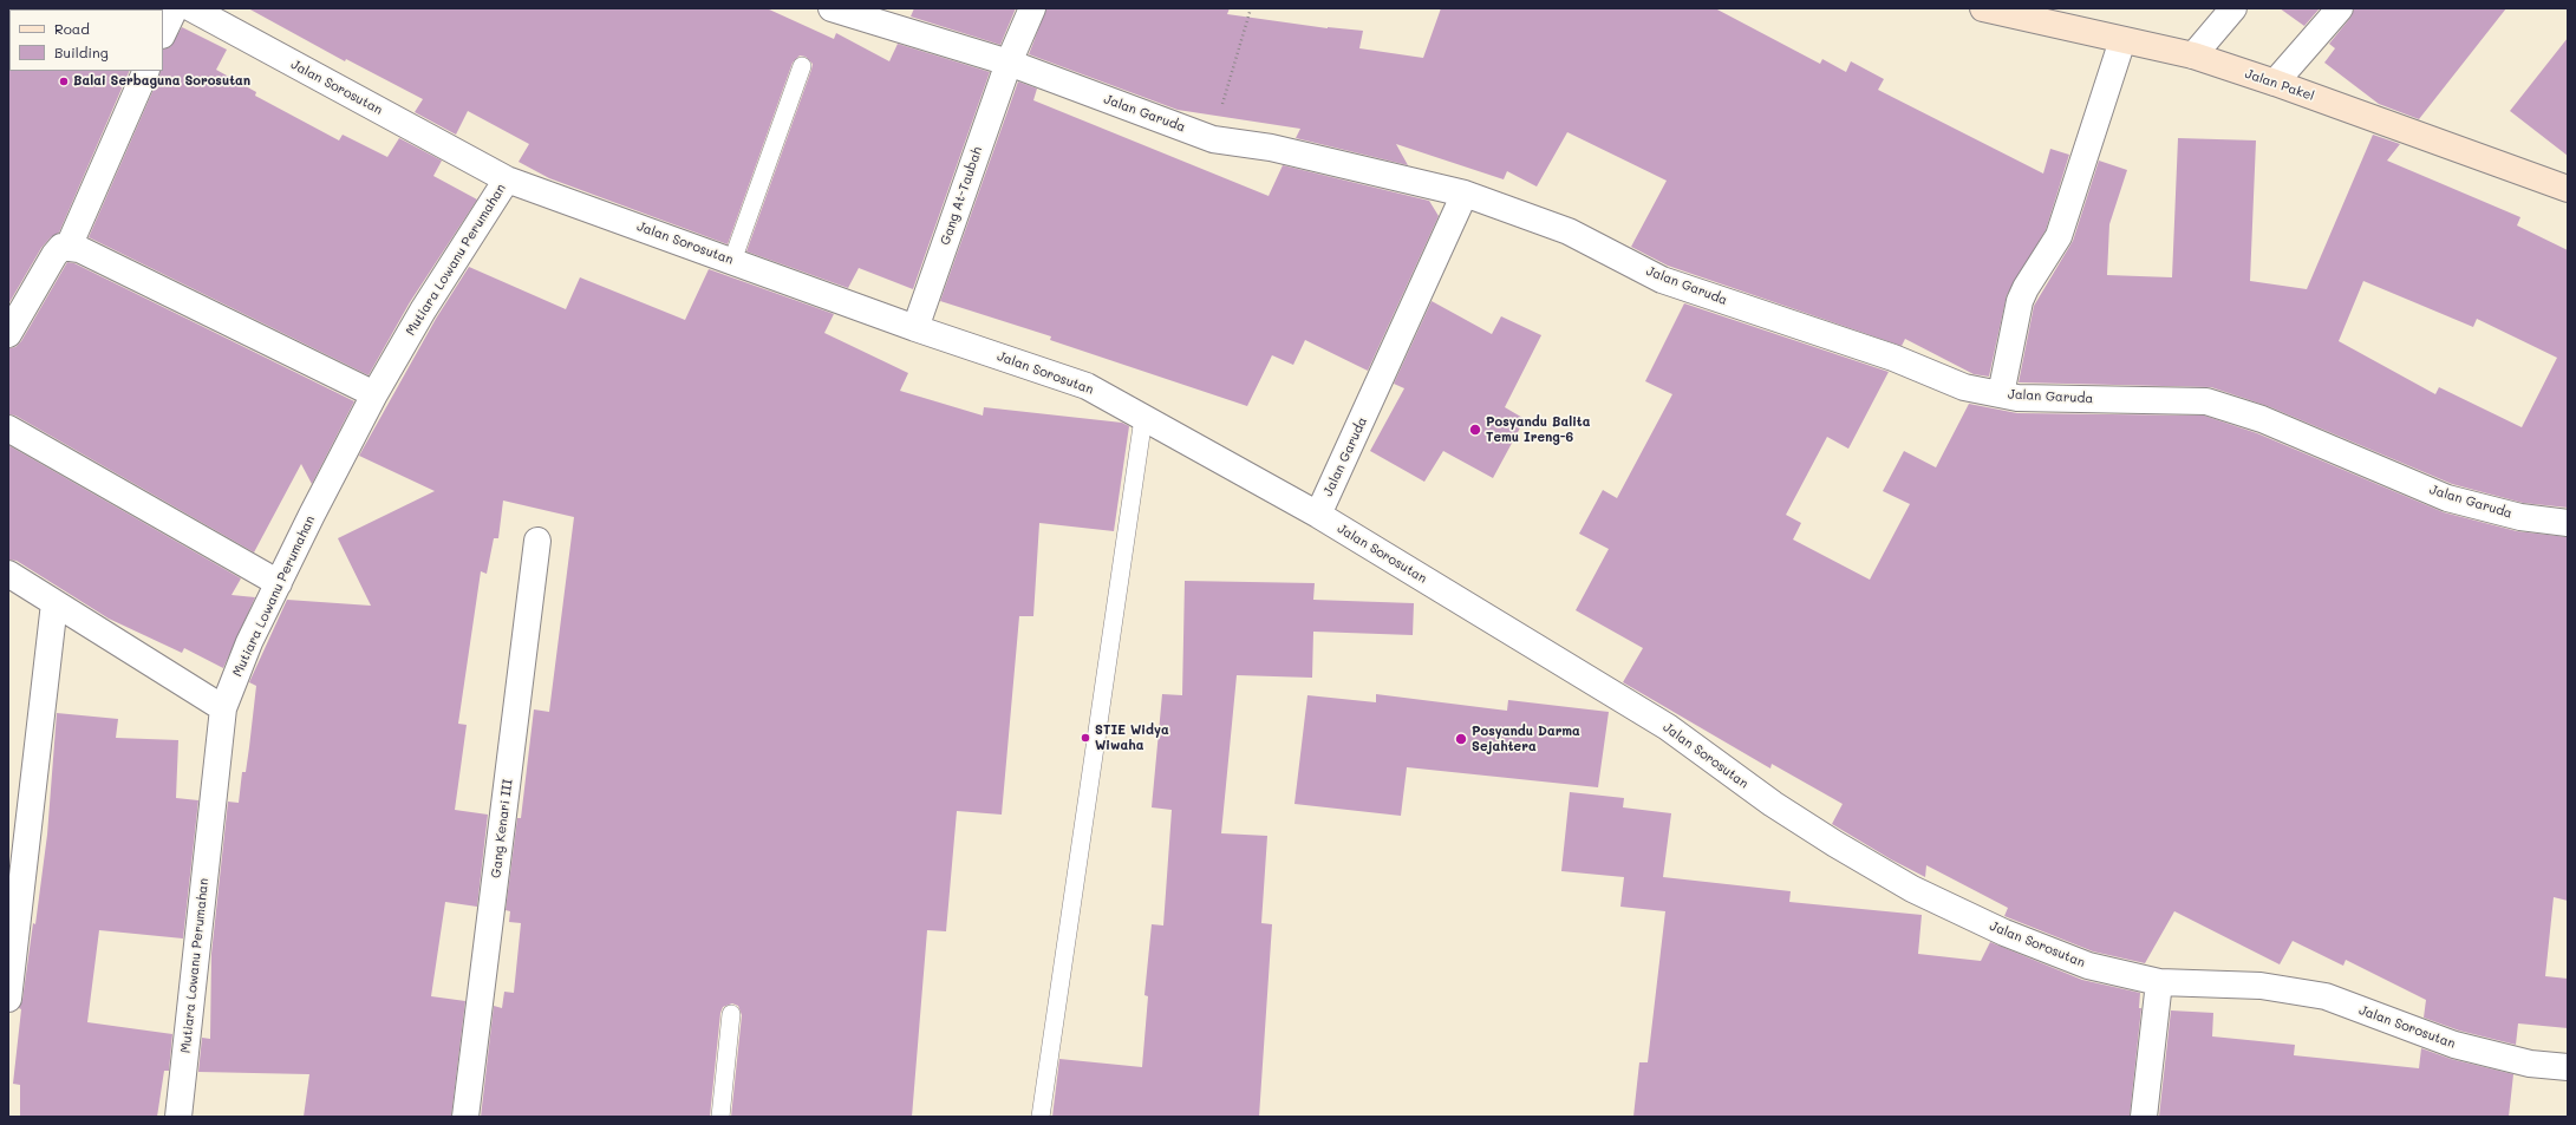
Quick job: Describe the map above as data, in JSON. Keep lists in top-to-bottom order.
{
  "streets": {
    "street": [
      "Jalan Pakel",
      "Jalan Sorosutan",
      "Jalan Garuda",
      "Gang At-Taubah",
      "Mutiara Lowanu Perumahan",
      "Gang Kenari III"
    ]
  },
  "crossings": [
    ["Jalan Sorosutan", "Jalan Garuda"],
    ["Jalan Sorosutan", "Gang At-Taubah"],
    ["Jalan Sorosutan", "Mutiara Lowanu Perumahan"],
    ["Jalan Garuda", "Gang At-Taubah"]
  ],
  "places": [
    "Balai Serbaguna Sorosutan",
    "Posyandu Balita Temu Ireng-6",
    "STIE Widya Wiwaha",
    "Posyandu Darma Sejahtera"
  ],
  "legend": ["Road", "Building"]
}
